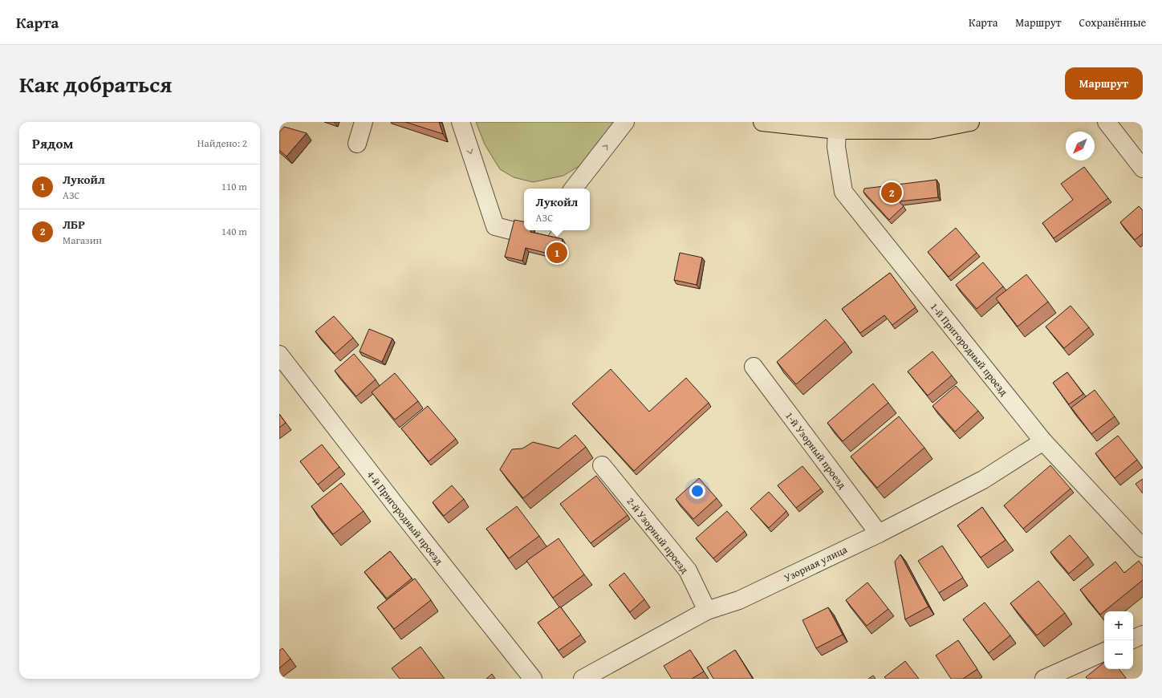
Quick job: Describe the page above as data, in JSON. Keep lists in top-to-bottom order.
{
  "streets": {
    "street": [
      "1-й Пригородный проезд",
      "1-й Узорный проезд",
      "4-й Пригородный проезд",
      "2-й Узорный проезд",
      "Узорная улица"
    ]
  },
  "crossings": [
    ["1-й Пригородный проезд", "Узорная улица"],
    ["1-й Узорный проезд", "Узорная улица"],
    ["2-й Узорный проезд", "Узорная улица"]
  ],
  "north": "bottom left",
  "page": {
    "header": "Карта",
    "nav": ["Карта", "Маршрут", "Сохранённые"],
    "title": "Как добраться",
    "buttons": "Маршрут",
    "heading": ["Рядом", "Найдено: 2"],
    "list": [
      {
        "mark": "1",
        "name": "Лукойл",
        "note": "АЗС",
        "value": "110 m"
      },
      {
        "mark": "2",
        "name": "ЛБР",
        "note": "Магазин",
        "value": "140 m"
      }
    ],
    "pins": ["2", "1"],
    "popup": ["Лукойл", "АЗС"],
    "map_buttons": ["+", "−"]
  }
}
